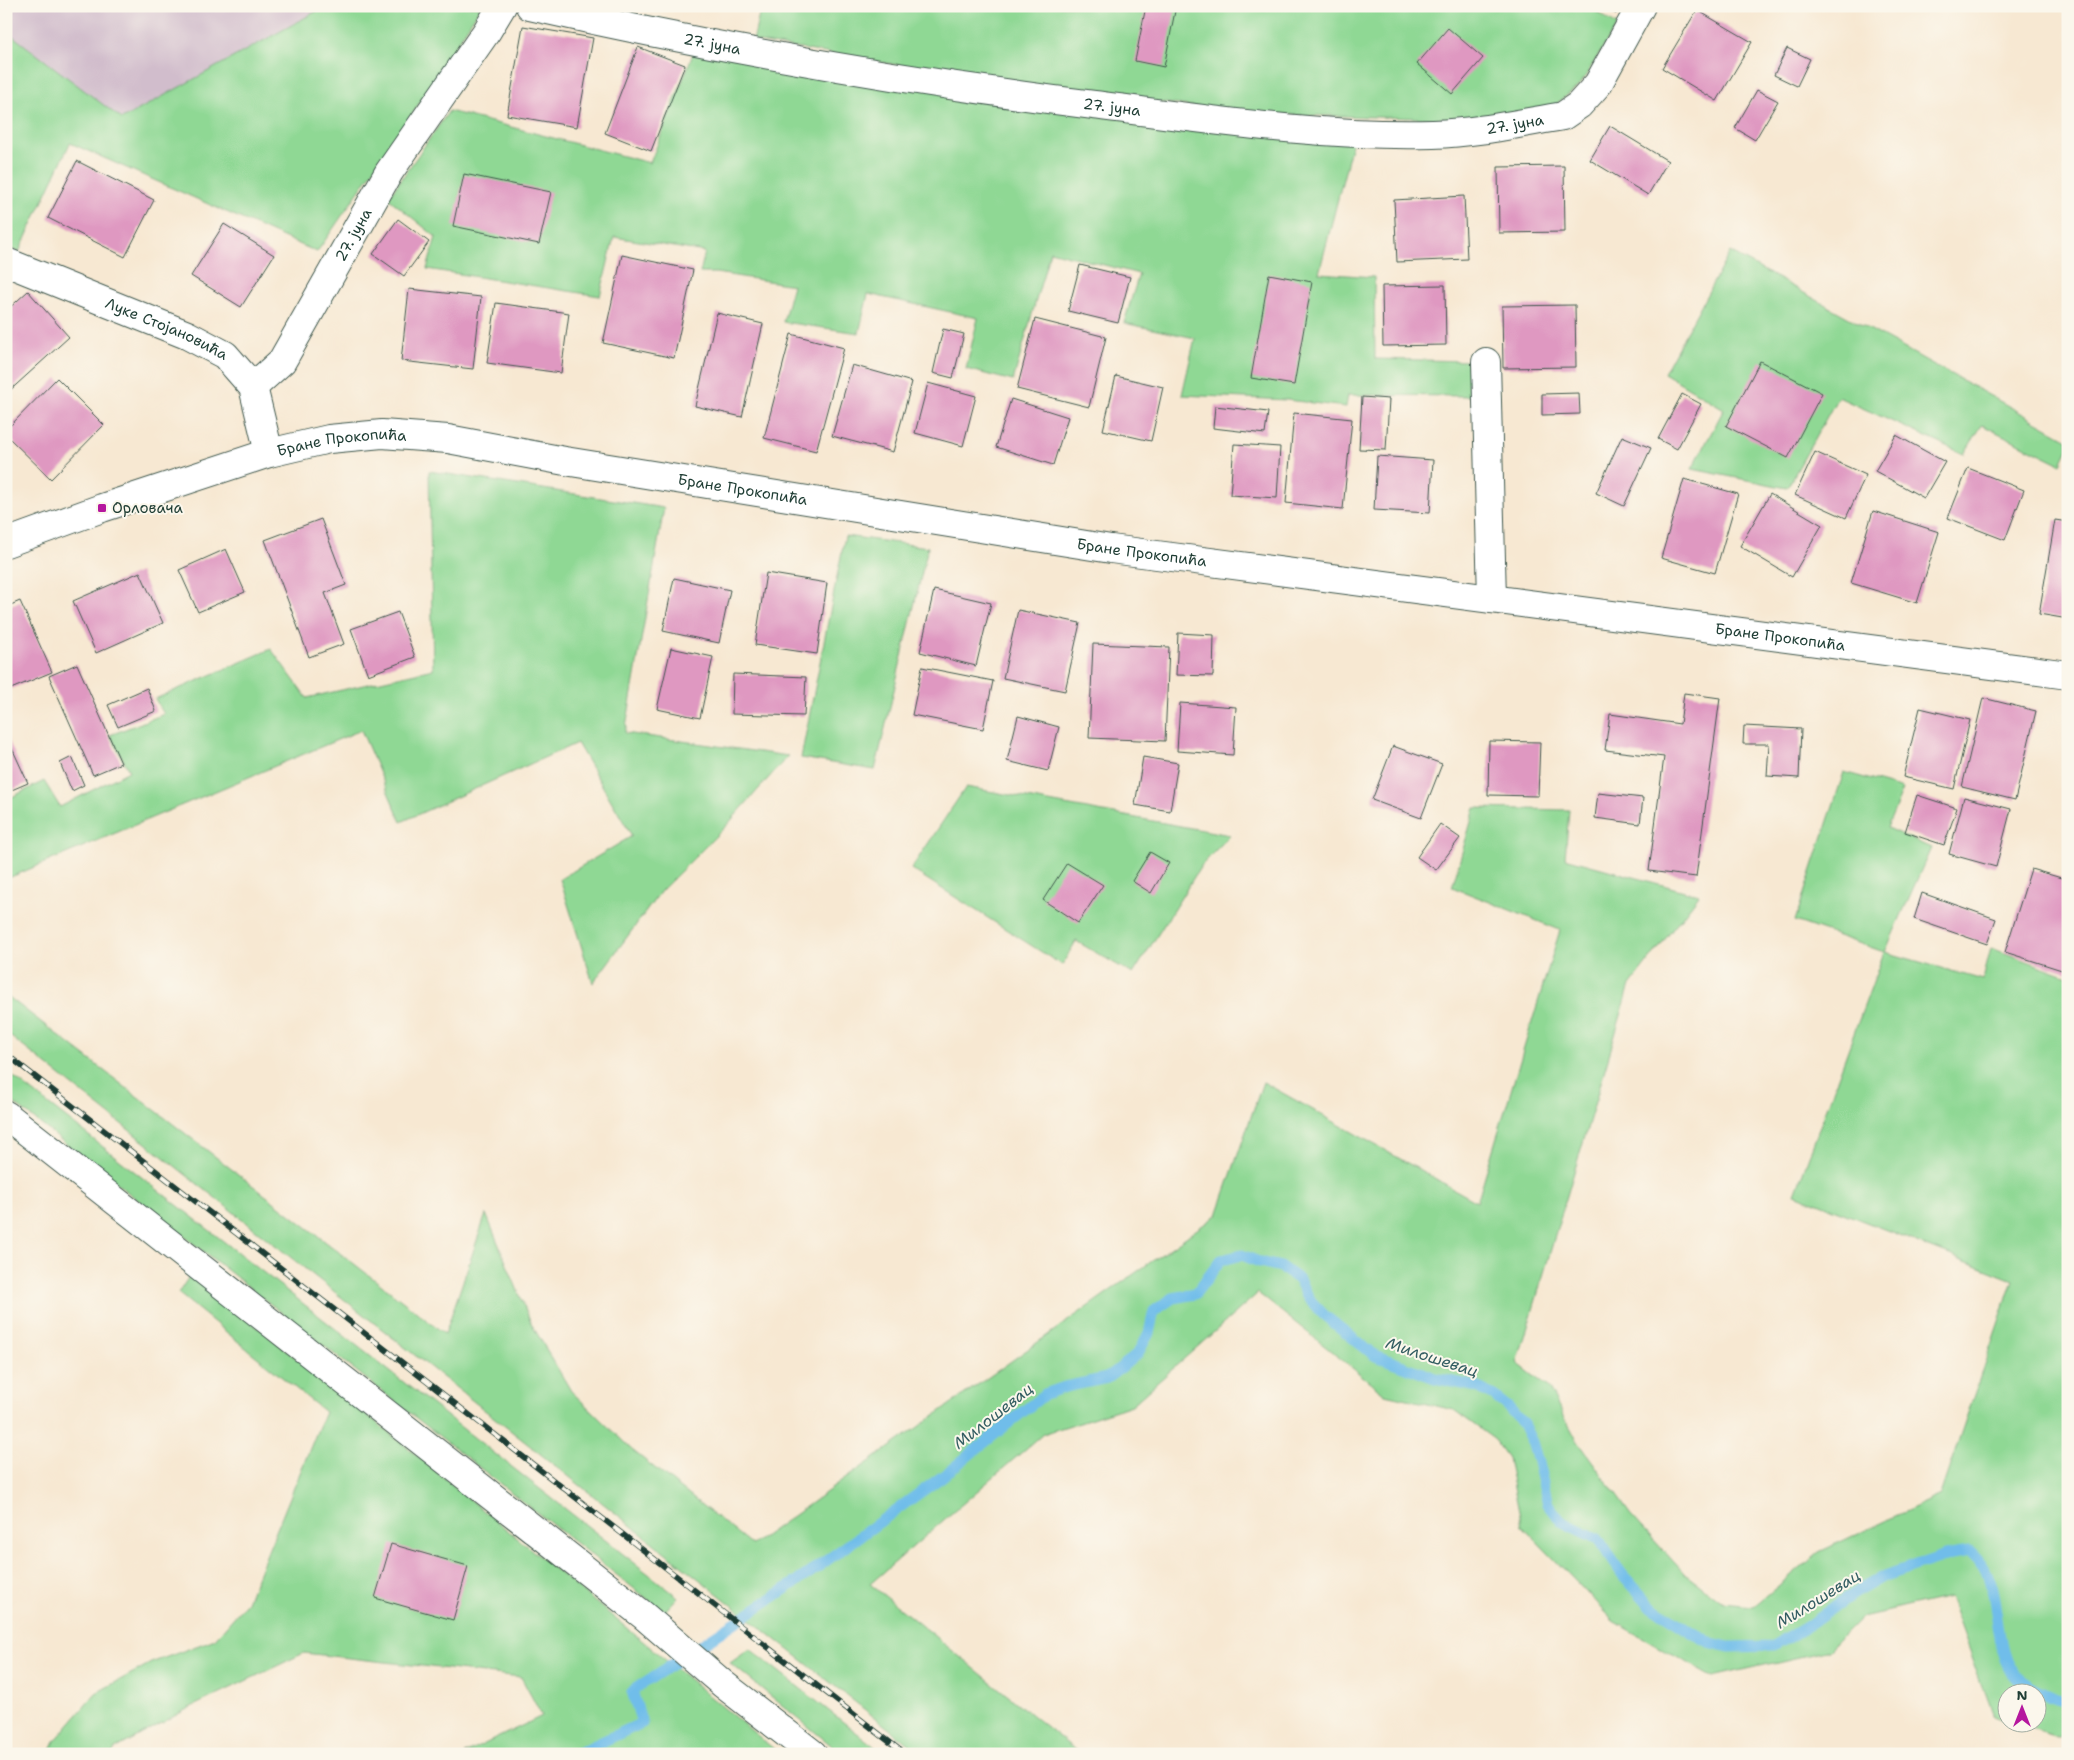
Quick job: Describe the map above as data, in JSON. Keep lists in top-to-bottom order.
{
  "streets": {
    "street": ["27. јуна", "Луке Стојановића", "Бране Прокопића"]
  },
  "crossings": [
    ["27. јуна", "Луке Стојановића"],
    ["Луке Стојановића", "Бране Прокопића"]
  ],
  "water": ["Милошевац"],
  "places": {
    "transit": ["Орловача"]
  },
  "north": "top"
}
